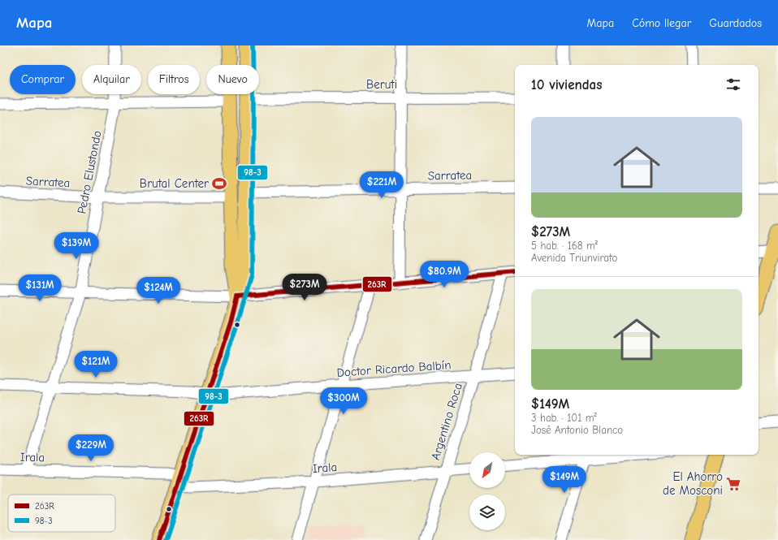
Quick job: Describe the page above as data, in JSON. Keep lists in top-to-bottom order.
{
  "streets": {
    "street": [
      "Beruti",
      "Pedro Elustondo",
      "Sarratea",
      "Doctor Ricardo Balbín",
      "Argentino Roca",
      "Irala"
    ]
  },
  "crossings": [
    ["Pedro Elustondo", "Sarratea"],
    ["Pedro Elustondo", "Doctor Ricardo Balbín"],
    ["Pedro Elustondo", "Irala"],
    ["Doctor Ricardo Balbín", "Argentino Roca"],
    ["Argentino Roca", "Irala"]
  ],
  "places": {
    "sports": ["Brutal Center"],
    "supermarket": ["El Ahorro de Mosconi"]
  },
  "lines": ["transit line 98-3", "transit line 263R"],
  "legend": ["263R", "98-3"],
  "north": "bottom left",
  "page": {
    "header": "Mapa",
    "nav": ["Mapa", "Cómo llegar", "Guardados"],
    "chip": [
      "Comprar",
      "Alquilar",
      "Filtros",
      "Nuevo"
    ],
    "heading": "10 viviendas",
    "list": [
      {
        "name": "$273M",
        "note": "5 hab. · 168 m² · Avenida Triunvirato"
      },
      {
        "name": "$149M",
        "note": "3 hab. · 101 m² · José Antonio Blanco"
      }
    ],
    "price": [
      "$221M",
      "$139M",
      "$80.9M",
      "$273M",
      "$131M",
      "$124M",
      "$121M",
      "$300M",
      "$229M",
      "$149M"
    ]
  }
}
